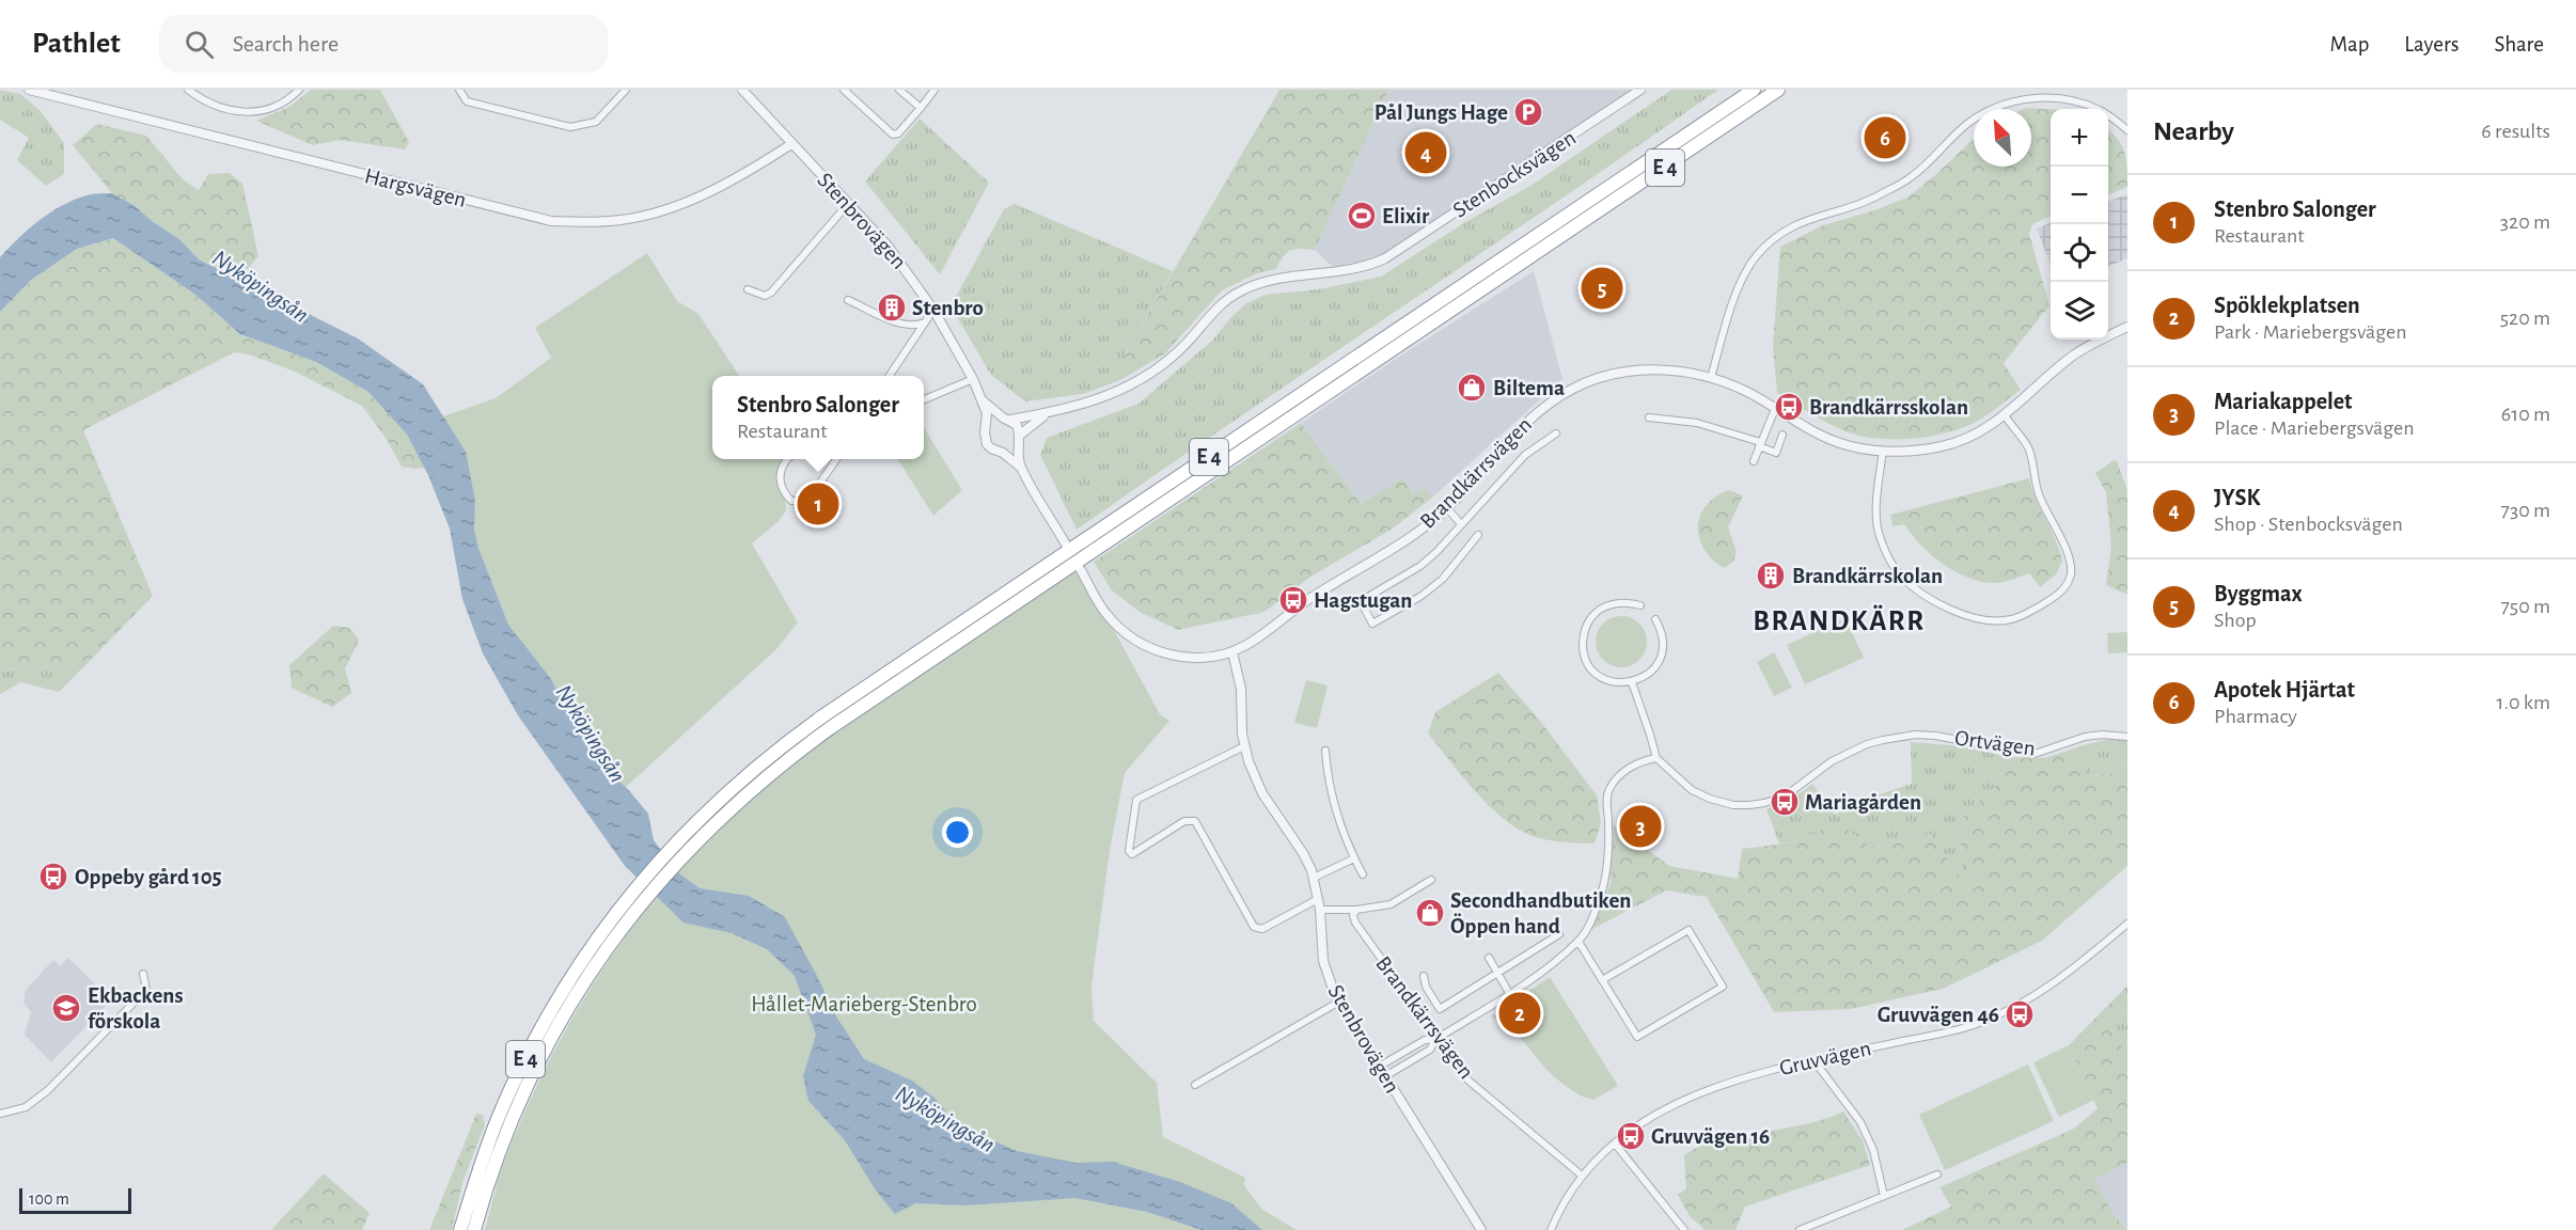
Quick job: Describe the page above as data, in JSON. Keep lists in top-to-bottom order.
{
  "streets": {
    "highway": ["E 4"],
    "street": [
      "Stenbocksvägen",
      "Hargsvägen",
      "Stenbrovägen",
      "Brandkärrsvägen",
      "Ortvägen",
      "Gruvvägen"
    ]
  },
  "crossings": [
    ["Stenbocksvägen", "Stenbrovägen"],
    ["Hargsvägen", "Stenbrovägen"],
    ["Stenbrovägen", "Brandkärrsvägen"],
    ["Brandkärrsvägen", "Gruvvägen"]
  ],
  "districts": ["BRANDKÄRR"],
  "water": ["Nyköpingsån"],
  "parks": ["Hållet-Marieberg-Stenbro"],
  "places": {
    "parking": ["Pål Jungs Hage"],
    "sports": ["Elixir"],
    "building": ["Stenbro", "Brandkärrskolan"],
    "shop": ["Biltema", "Secondhandbutiken Öppen hand"],
    "bus stop": [
      "Brandkärrsskolan",
      "Hagstugan",
      "Mariagården",
      "Oppeby gård 105",
      "Gruvvägen 46",
      "Gruvvägen 16"
    ],
    "school or university": ["Ekbackens förskola"]
  },
  "scale_bar": "100 m",
  "north": "top left",
  "page": {
    "header": "Pathlet",
    "search": "Search here",
    "nav": ["Map", "Layers", "Share"],
    "heading": ["Nearby", "6 results"],
    "map_buttons": ["+", "−"],
    "pins": [
      "6",
      "4",
      "5",
      "1",
      "3",
      "2"
    ],
    "list": [
      {
        "mark": "1",
        "name": "Stenbro Salonger",
        "note": "Restaurant",
        "value": "320 m"
      },
      {
        "mark": "2",
        "name": "Spöklekplatsen",
        "note": "Park · Mariebergsvägen",
        "value": "520 m"
      },
      {
        "mark": "3",
        "name": "Mariakappelet",
        "note": "Place · Mariebergsvägen",
        "value": "610 m"
      },
      {
        "mark": "4",
        "name": "JYSK",
        "note": "Shop · Stenbocksvägen",
        "value": "730 m"
      },
      {
        "mark": "5",
        "name": "Byggmax",
        "note": "Shop",
        "value": "750 m"
      },
      {
        "mark": "6",
        "name": "Apotek Hjärtat",
        "note": "Pharmacy",
        "value": "1.0 km"
      }
    ],
    "popup": ["Stenbro Salonger", "Restaurant"],
    "scale": "100 m"
  }
}
